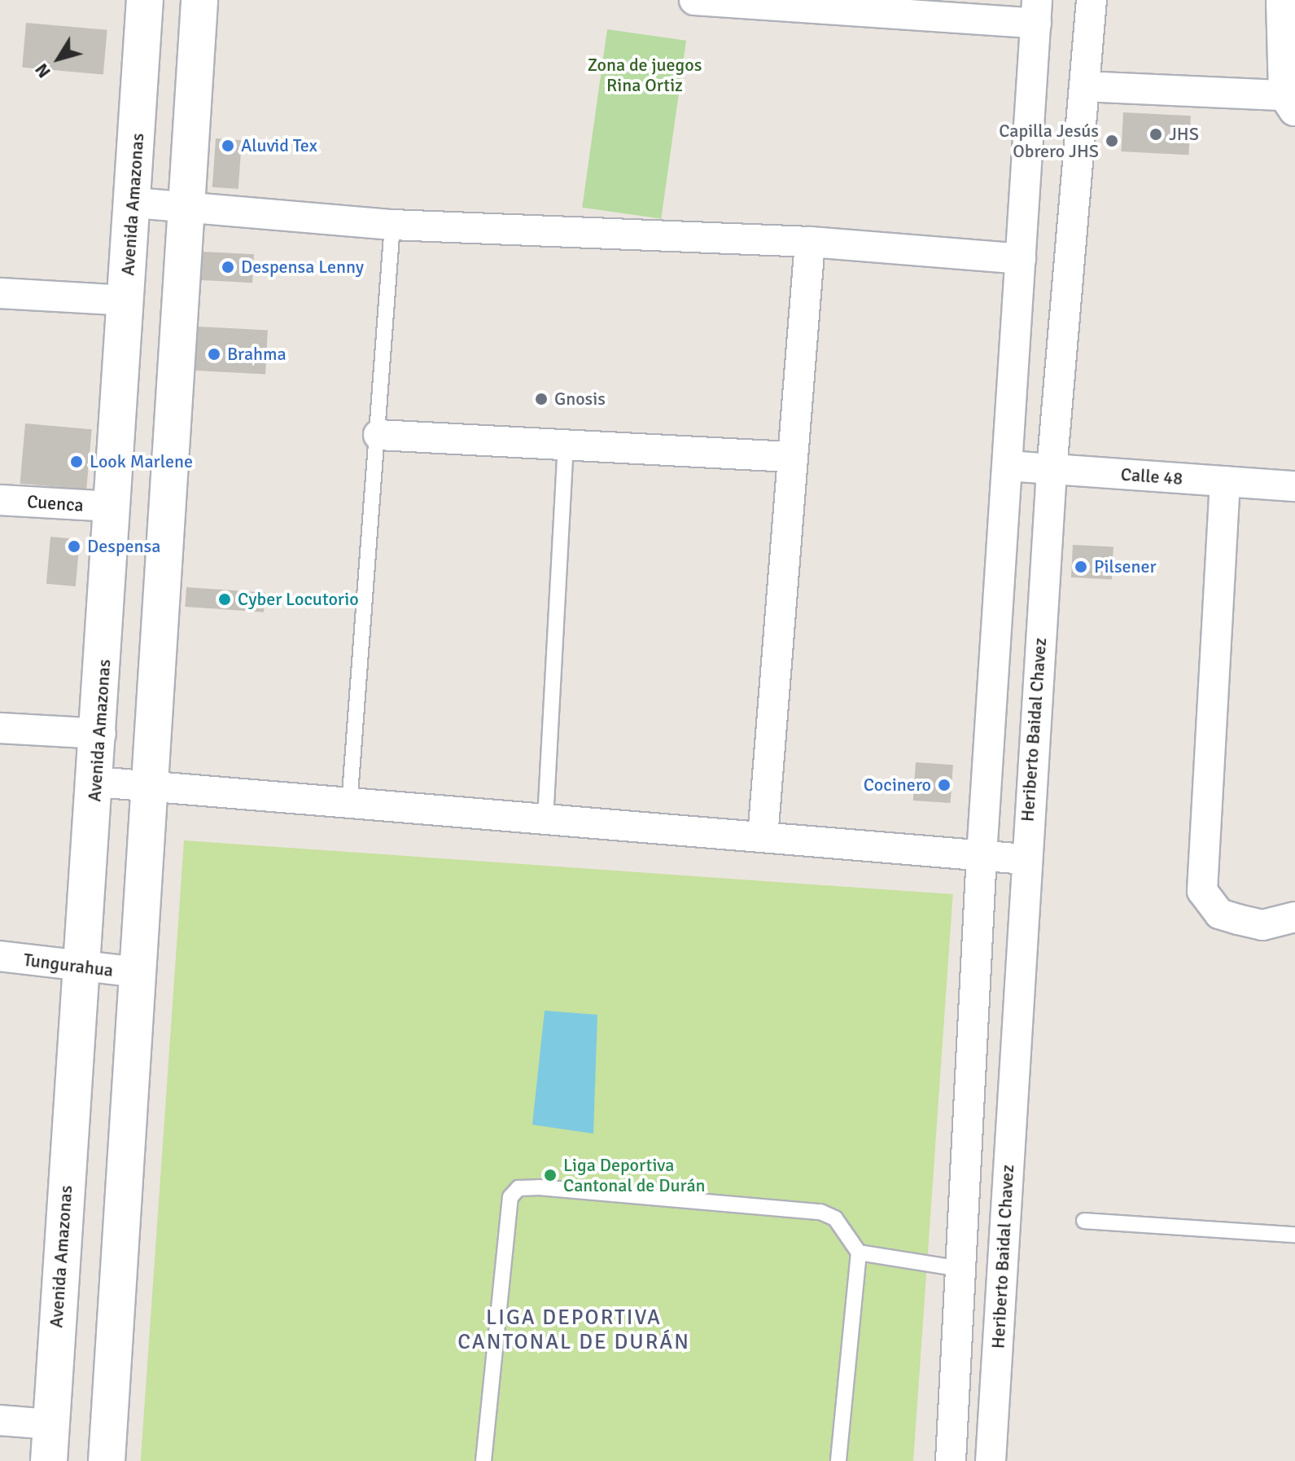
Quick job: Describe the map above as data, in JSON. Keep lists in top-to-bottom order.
{
  "streets": {
    "street": [
      "Avenida Amazonas",
      "Calle 48",
      "Cuenca",
      "Heriberto Baidal Chavez",
      "Tungurahua"
    ]
  },
  "crossings": [
    ["Avenida Amazonas", "Cuenca"],
    ["Avenida Amazonas", "Tungurahua"],
    ["Calle 48", "Heriberto Baidal Chavez"]
  ],
  "districts": ["LIGA DEPORTIVA CANTONAL DE DURÁN"],
  "parks": ["Zona de juegos Rina Ortiz"],
  "places": [
    "JHS",
    "Capilla Jesús Obrero JHS",
    "Aluvid Tex",
    "Despensa Lenny",
    "Brahma",
    "Gnosis",
    "Look Marlene",
    "Despensa",
    "Pilsener",
    "Cyber Locutorio",
    "Cocinero",
    "Liga Deportiva Cantonal de Durán"
  ],
  "north": "bottom left"
}
